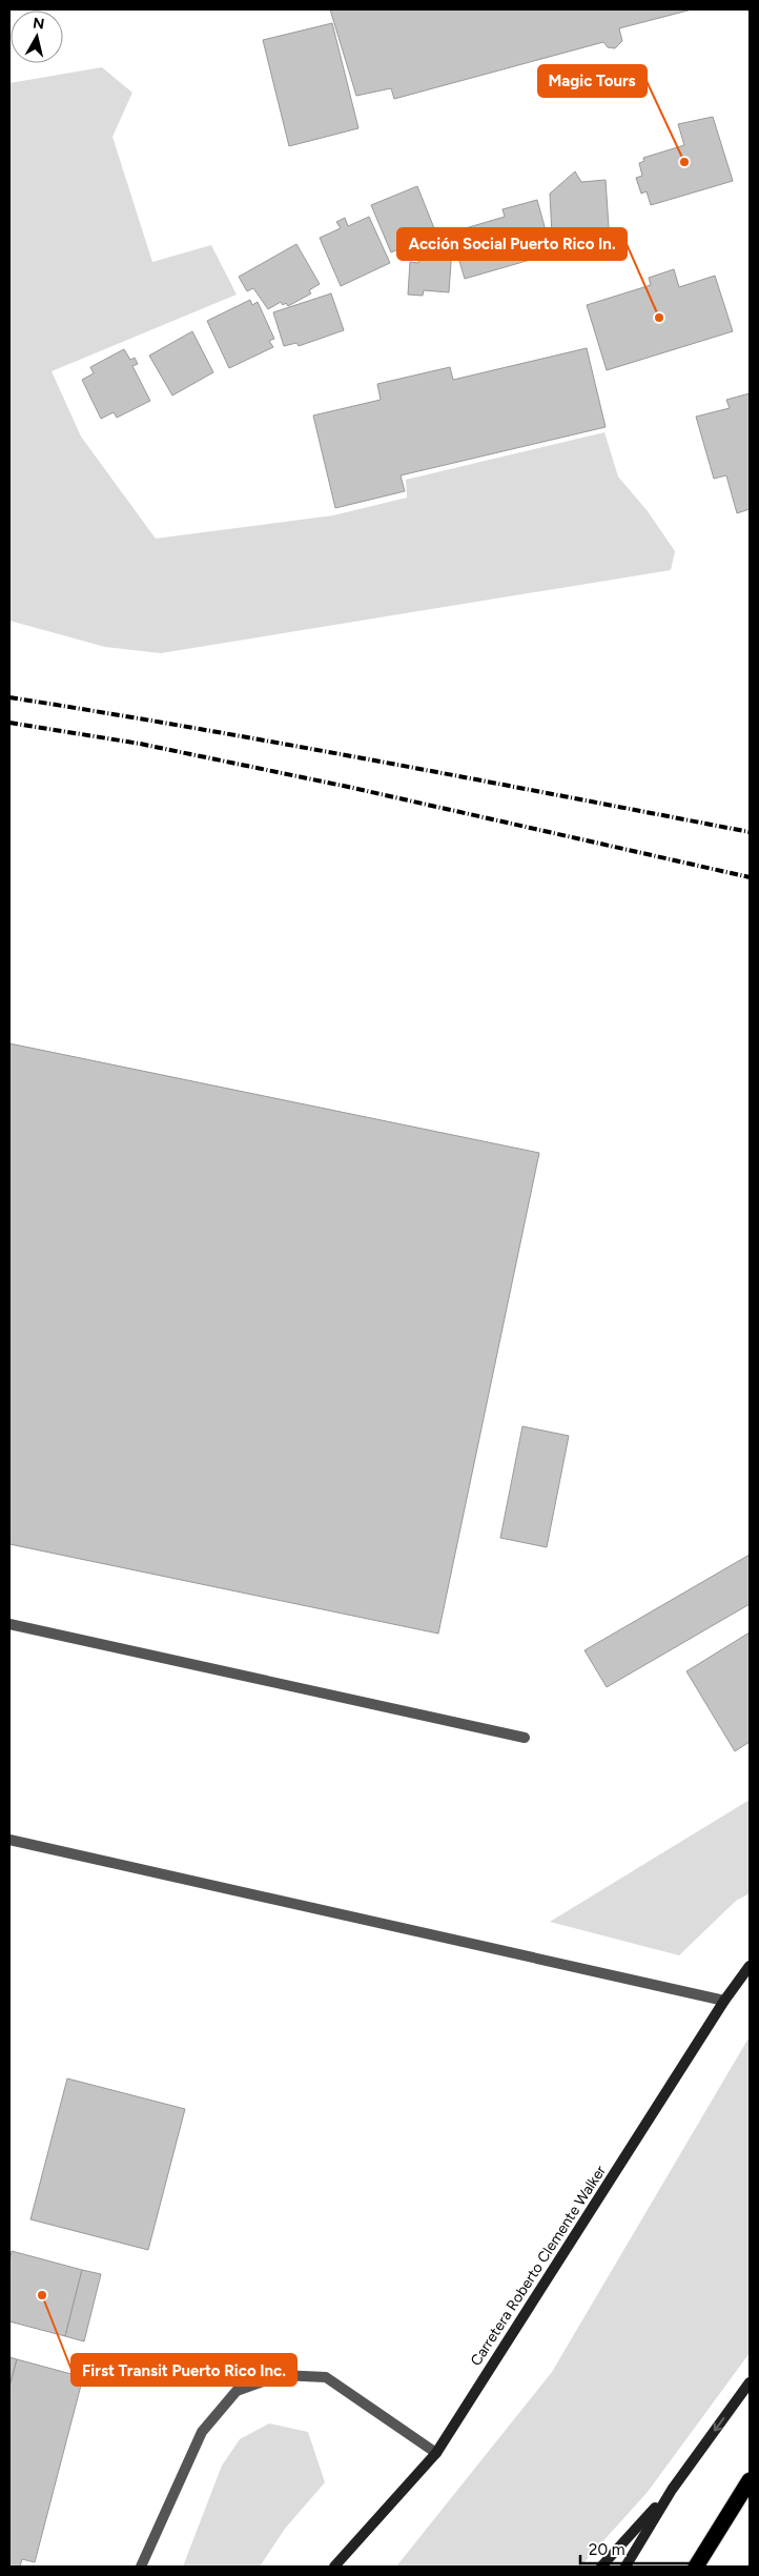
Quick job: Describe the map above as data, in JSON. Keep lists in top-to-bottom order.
{
  "streets": {
    "main road": ["Carretera Roberto Clemente Walker"]
  },
  "places": ["Magic Tours", "Acción Social Puerto Rico In.", "First Transit Puerto Rico Inc."],
  "scale_bar": "20 m",
  "north": "top"
}
